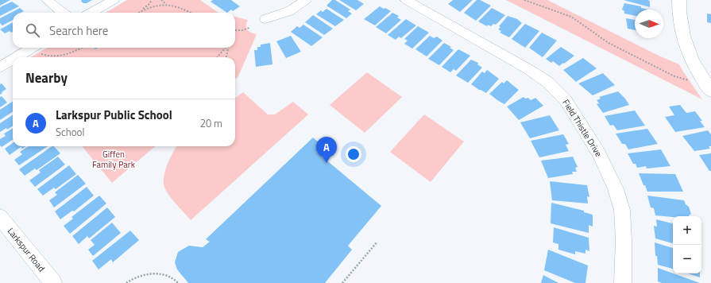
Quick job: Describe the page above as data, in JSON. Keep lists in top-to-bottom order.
{
  "streets": {
    "street": ["Field Thistle Drive", "Larkspur Road"]
  },
  "parks": ["Giffen Family Park"],
  "north": "right",
  "page": {
    "search": "Search here",
    "heading": "Nearby",
    "list": [
      {
        "mark": "A",
        "name": "Larkspur Public School",
        "note": "School",
        "value": "20 m"
      }
    ],
    "pins": "A",
    "map_buttons": ["+", "−"]
  }
}
